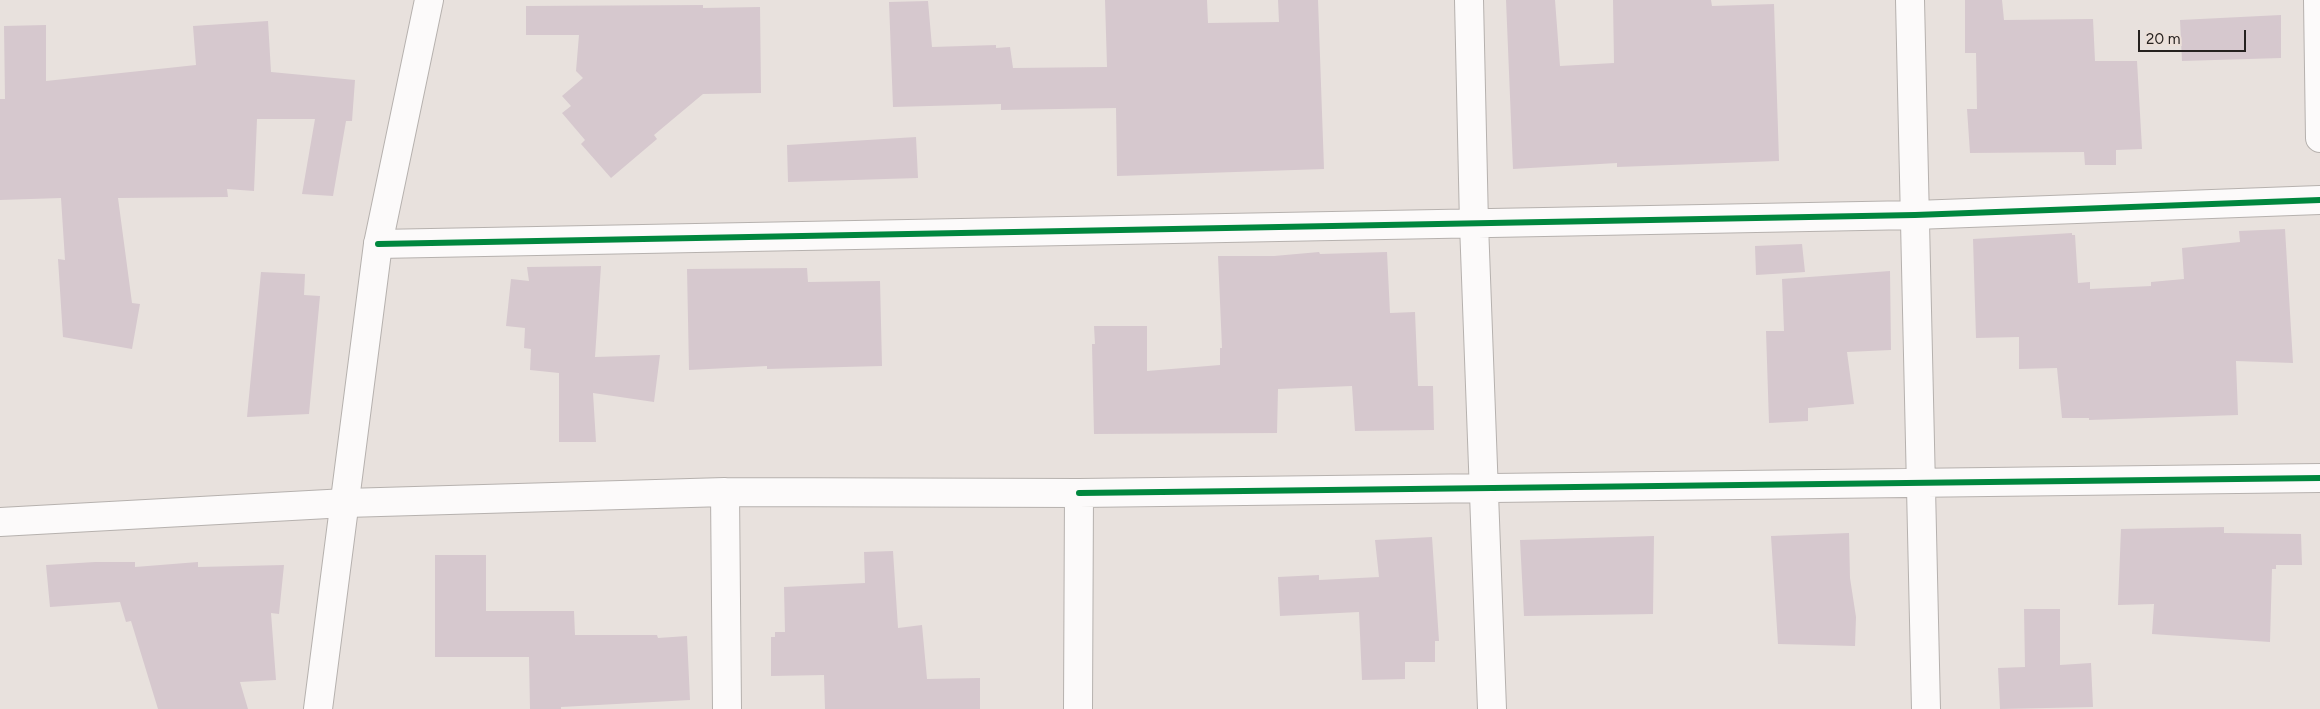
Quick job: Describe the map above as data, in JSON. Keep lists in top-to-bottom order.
{
  "scale_bar": "20 m"
}
